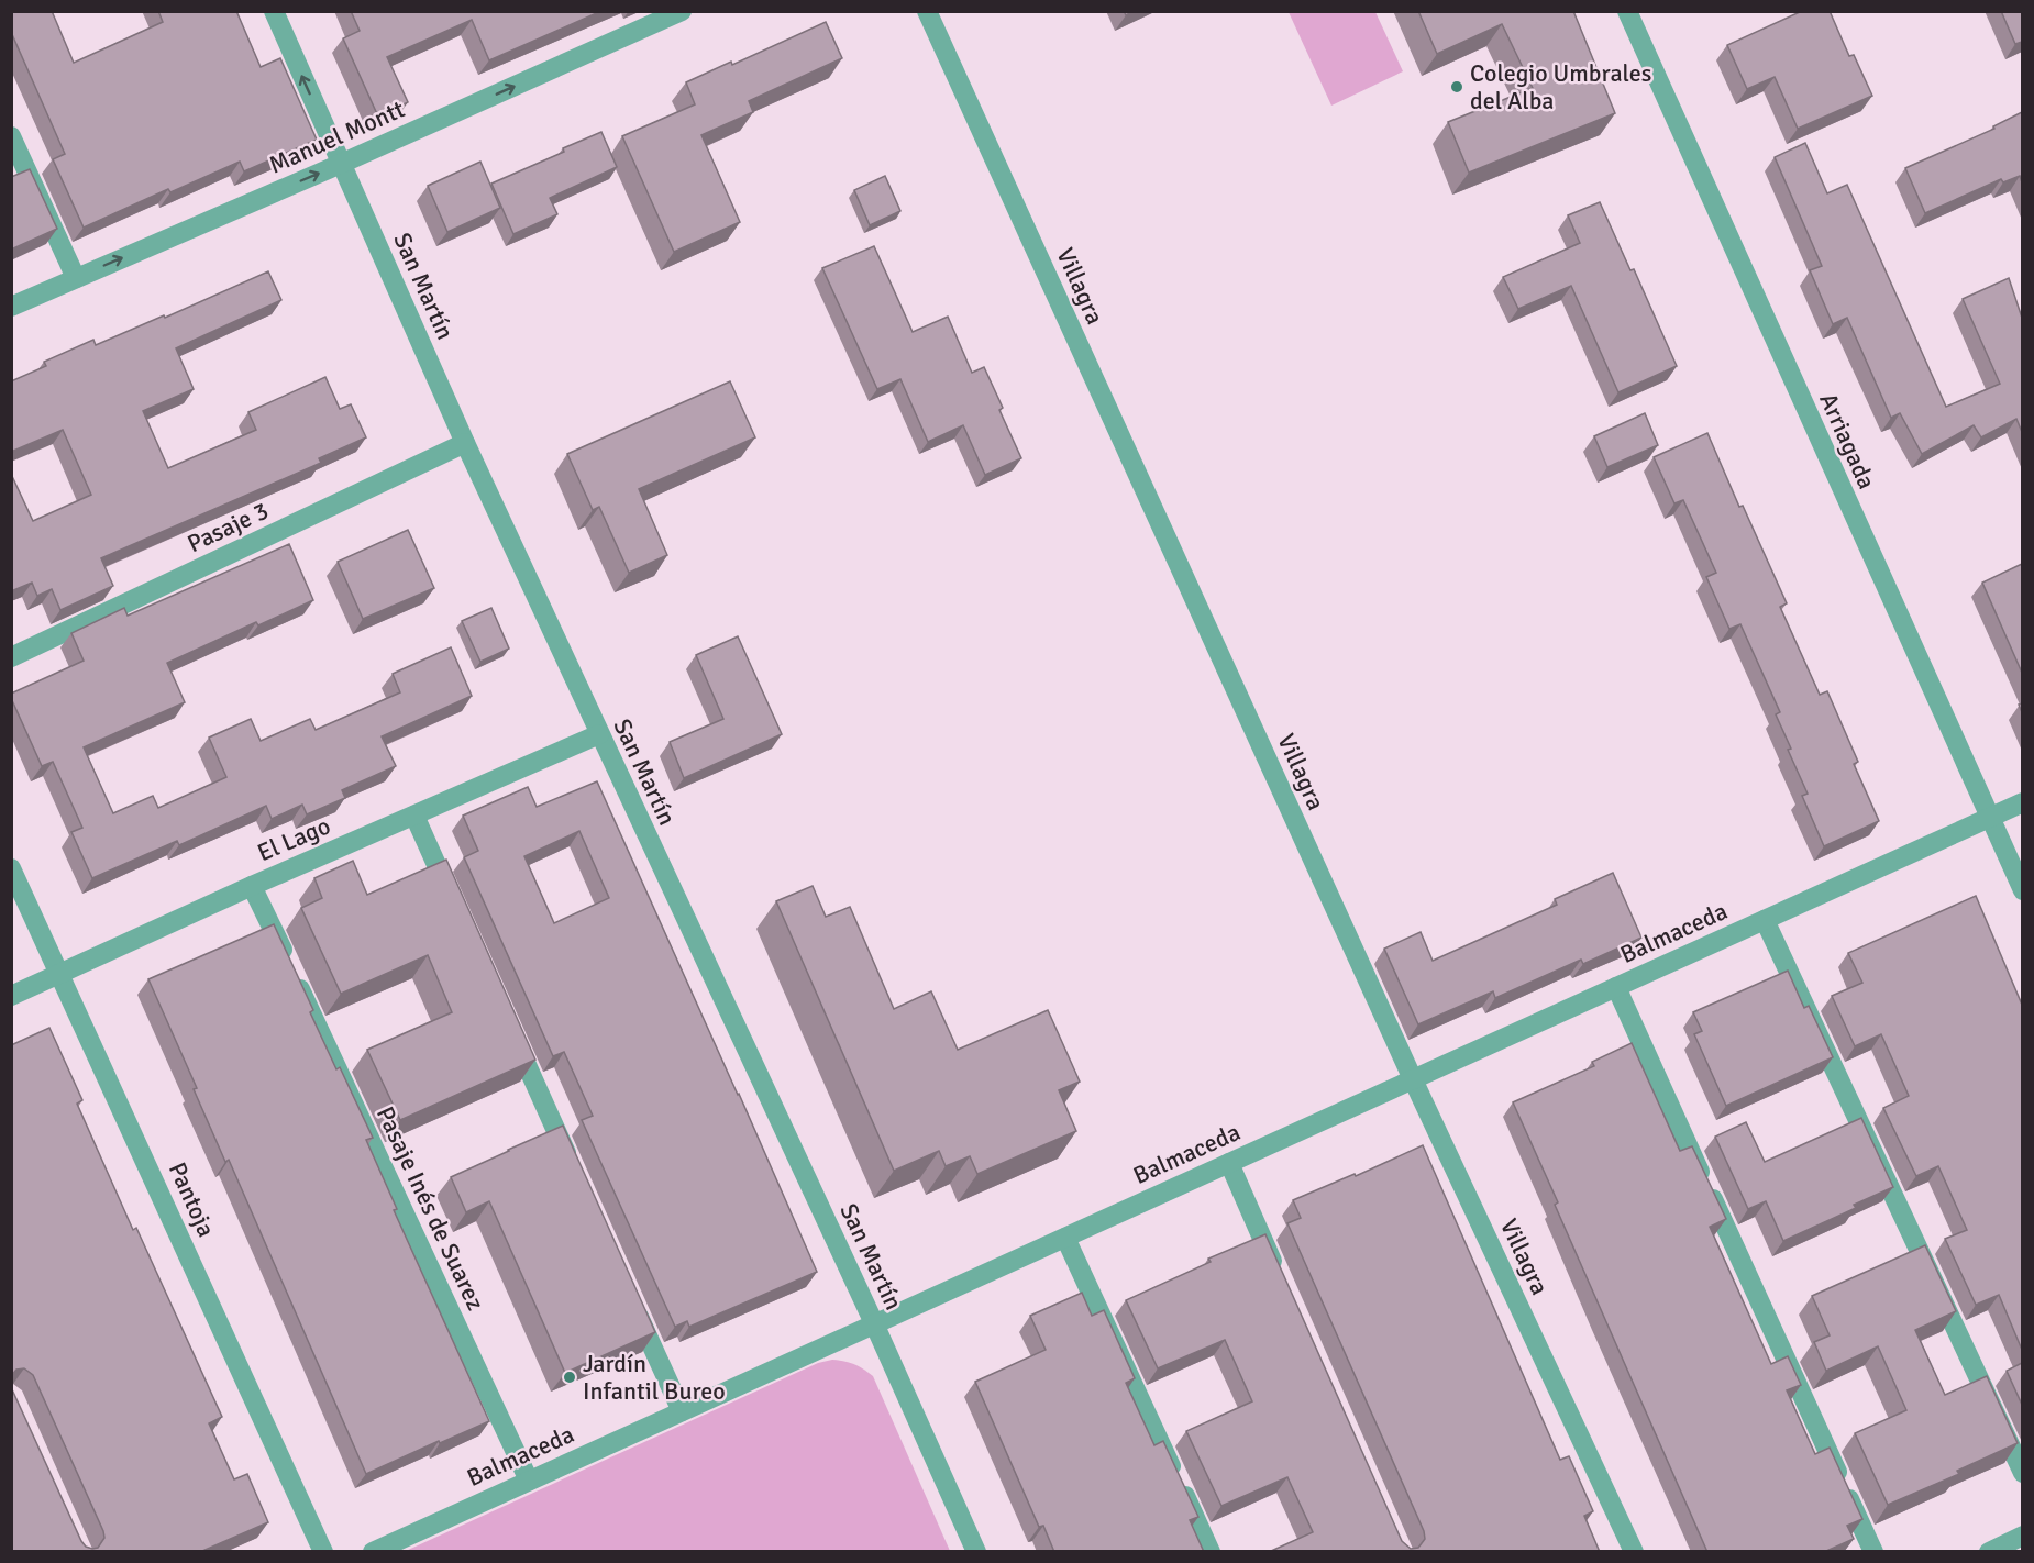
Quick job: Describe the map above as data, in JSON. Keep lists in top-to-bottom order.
{
  "streets": {
    "street": [
      "Manuel Montt",
      "San Martín",
      "Villagra",
      "Arriagada",
      "Pasaje 3",
      "El Lago",
      "Balmaceda",
      "Pantoja",
      "Pasaje Inés de Suarez"
    ]
  },
  "crossings": [
    ["Manuel Montt", "San Martín"],
    ["San Martín", "Pasaje 3"],
    ["San Martín", "El Lago"],
    ["San Martín", "Balmaceda"],
    ["Villagra", "Balmaceda"],
    ["Arriagada", "Balmaceda"],
    ["El Lago", "Pantoja"],
    ["El Lago", "Pasaje Inés de Suarez"],
    ["Balmaceda", "Pasaje Inés de Suarez"]
  ],
  "one_way": ["Manuel Montt"],
  "places": ["Colegio Umbrales del Alba", "Jardín Infantil Bureo"]
}
